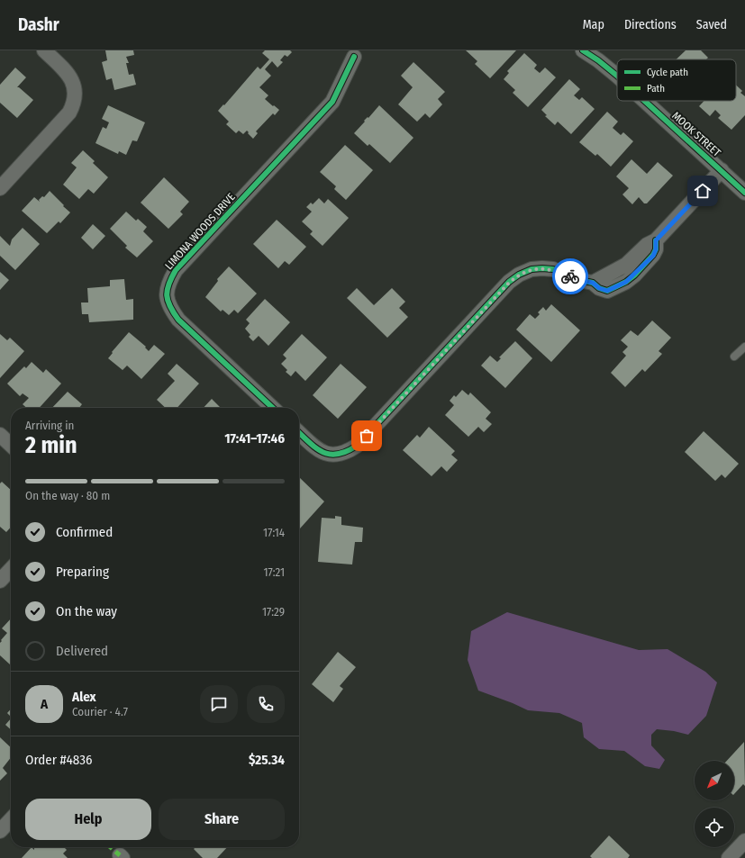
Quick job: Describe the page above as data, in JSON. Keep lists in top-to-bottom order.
{
  "streets": {
    "street": ["MOOK STREET", "LIMONA WOODS DRIVE"]
  },
  "legend": ["Cycle path", "Path"],
  "north": "bottom left",
  "page": {
    "header": "Dashr",
    "nav": ["Map", "Directions", "Saved"],
    "heading": ["2 min", "Arriving in", "17:41–17:46"],
    "panel": [
      "Alex",
      "Courier · 4.7",
      "Order #4836",
      "$25.34"
    ],
    "bar": "On the way · 80 m",
    "list": [
      ["Confirmed", "17:14"],
      ["Preparing", "17:21"],
      ["On the way", "17:29"],
      "Delivered"
    ],
    "round": "A",
    "buttons": ["Help", "Share"]
  }
}
